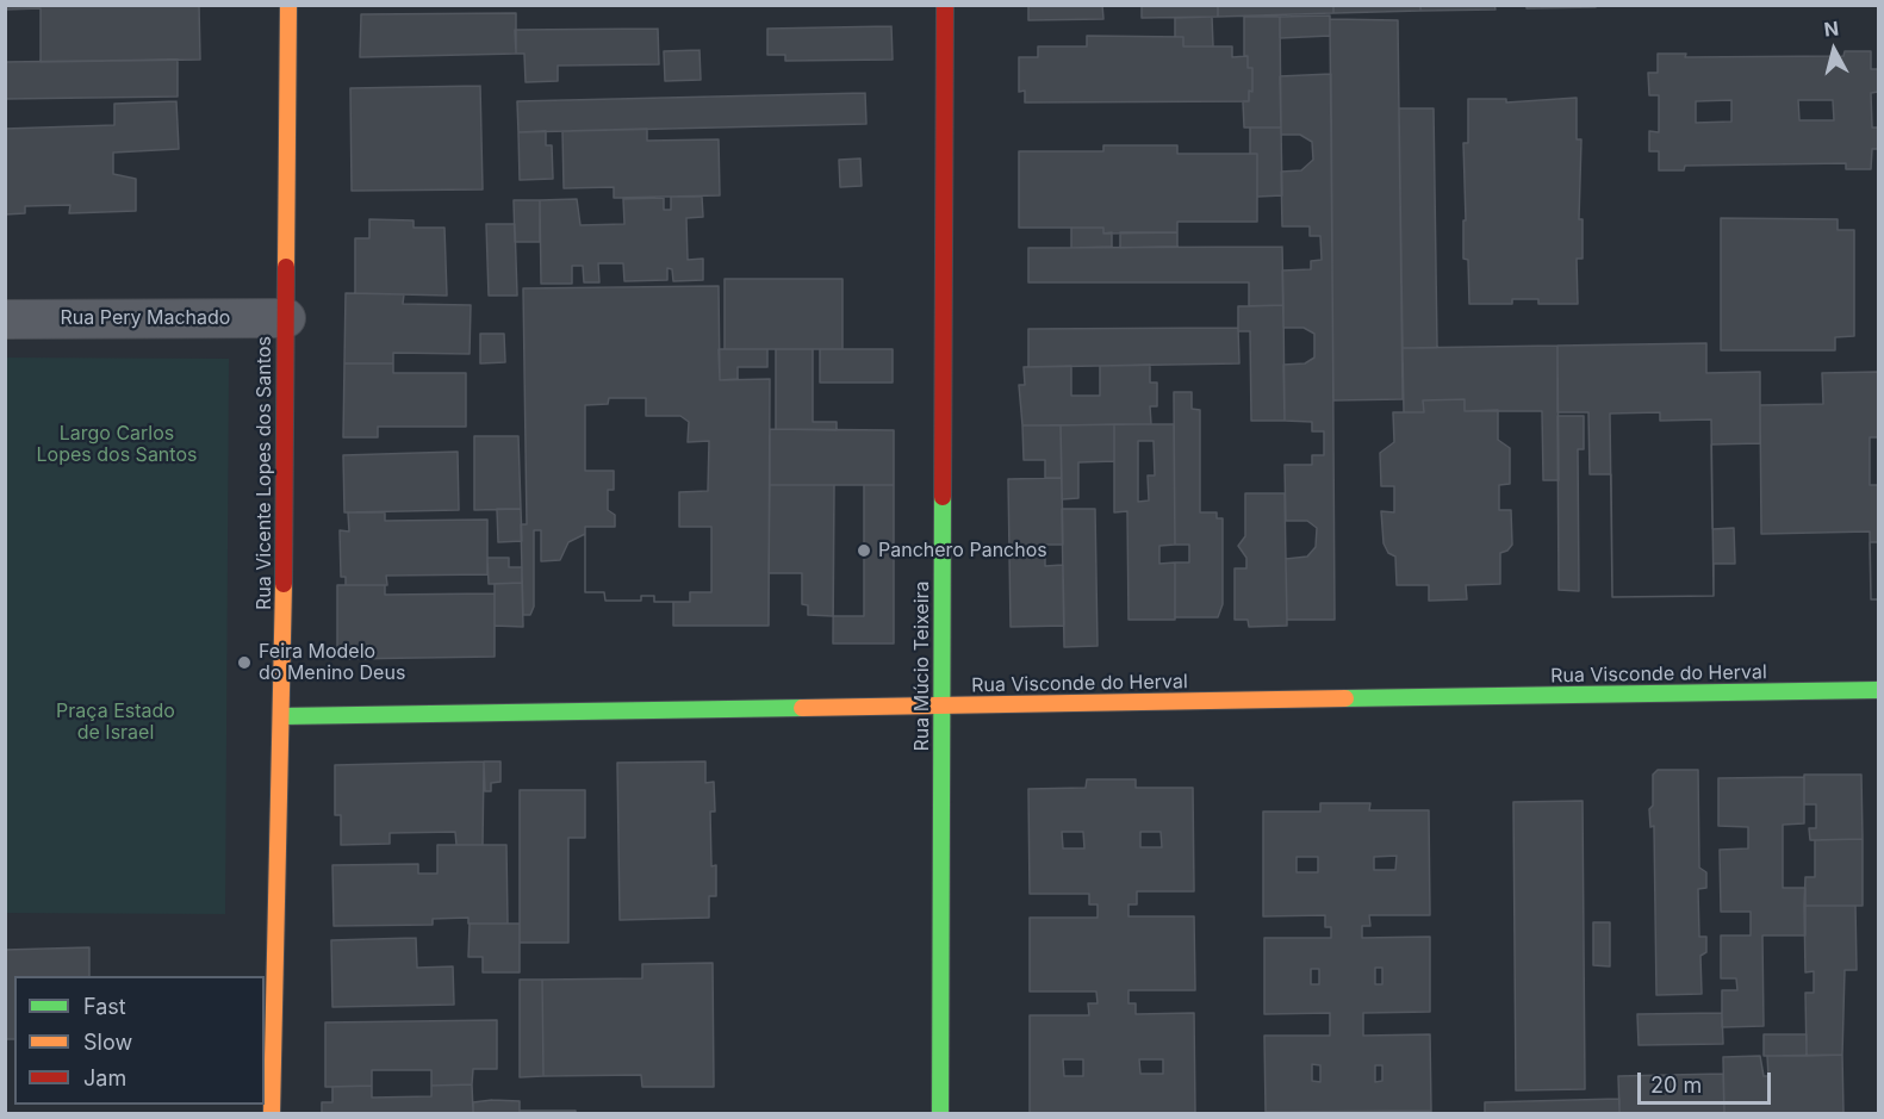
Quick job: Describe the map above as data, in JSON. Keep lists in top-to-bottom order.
{
  "streets": {
    "street": [
      "Rua Pery Machado",
      "Rua Vicente Lopes dos Santos",
      "Rua Múcio Teixeira",
      "Rua Visconde do Herval"
    ]
  },
  "crossings": [
    ["Rua Pery Machado", "Rua Vicente Lopes dos Santos"],
    ["Rua Vicente Lopes dos Santos", "Rua Visconde do Herval"],
    ["Rua Múcio Teixeira", "Rua Visconde do Herval"]
  ],
  "parks": ["Largo Carlos Lopes dos Santos", "Praça Estado de Israel"],
  "places": ["Panchero Panchos", "Feira Modelo do Menino Deus"],
  "legend": ["Fast", "Slow", "Jam"],
  "scale_bar": "20 m",
  "north": "top"
}
